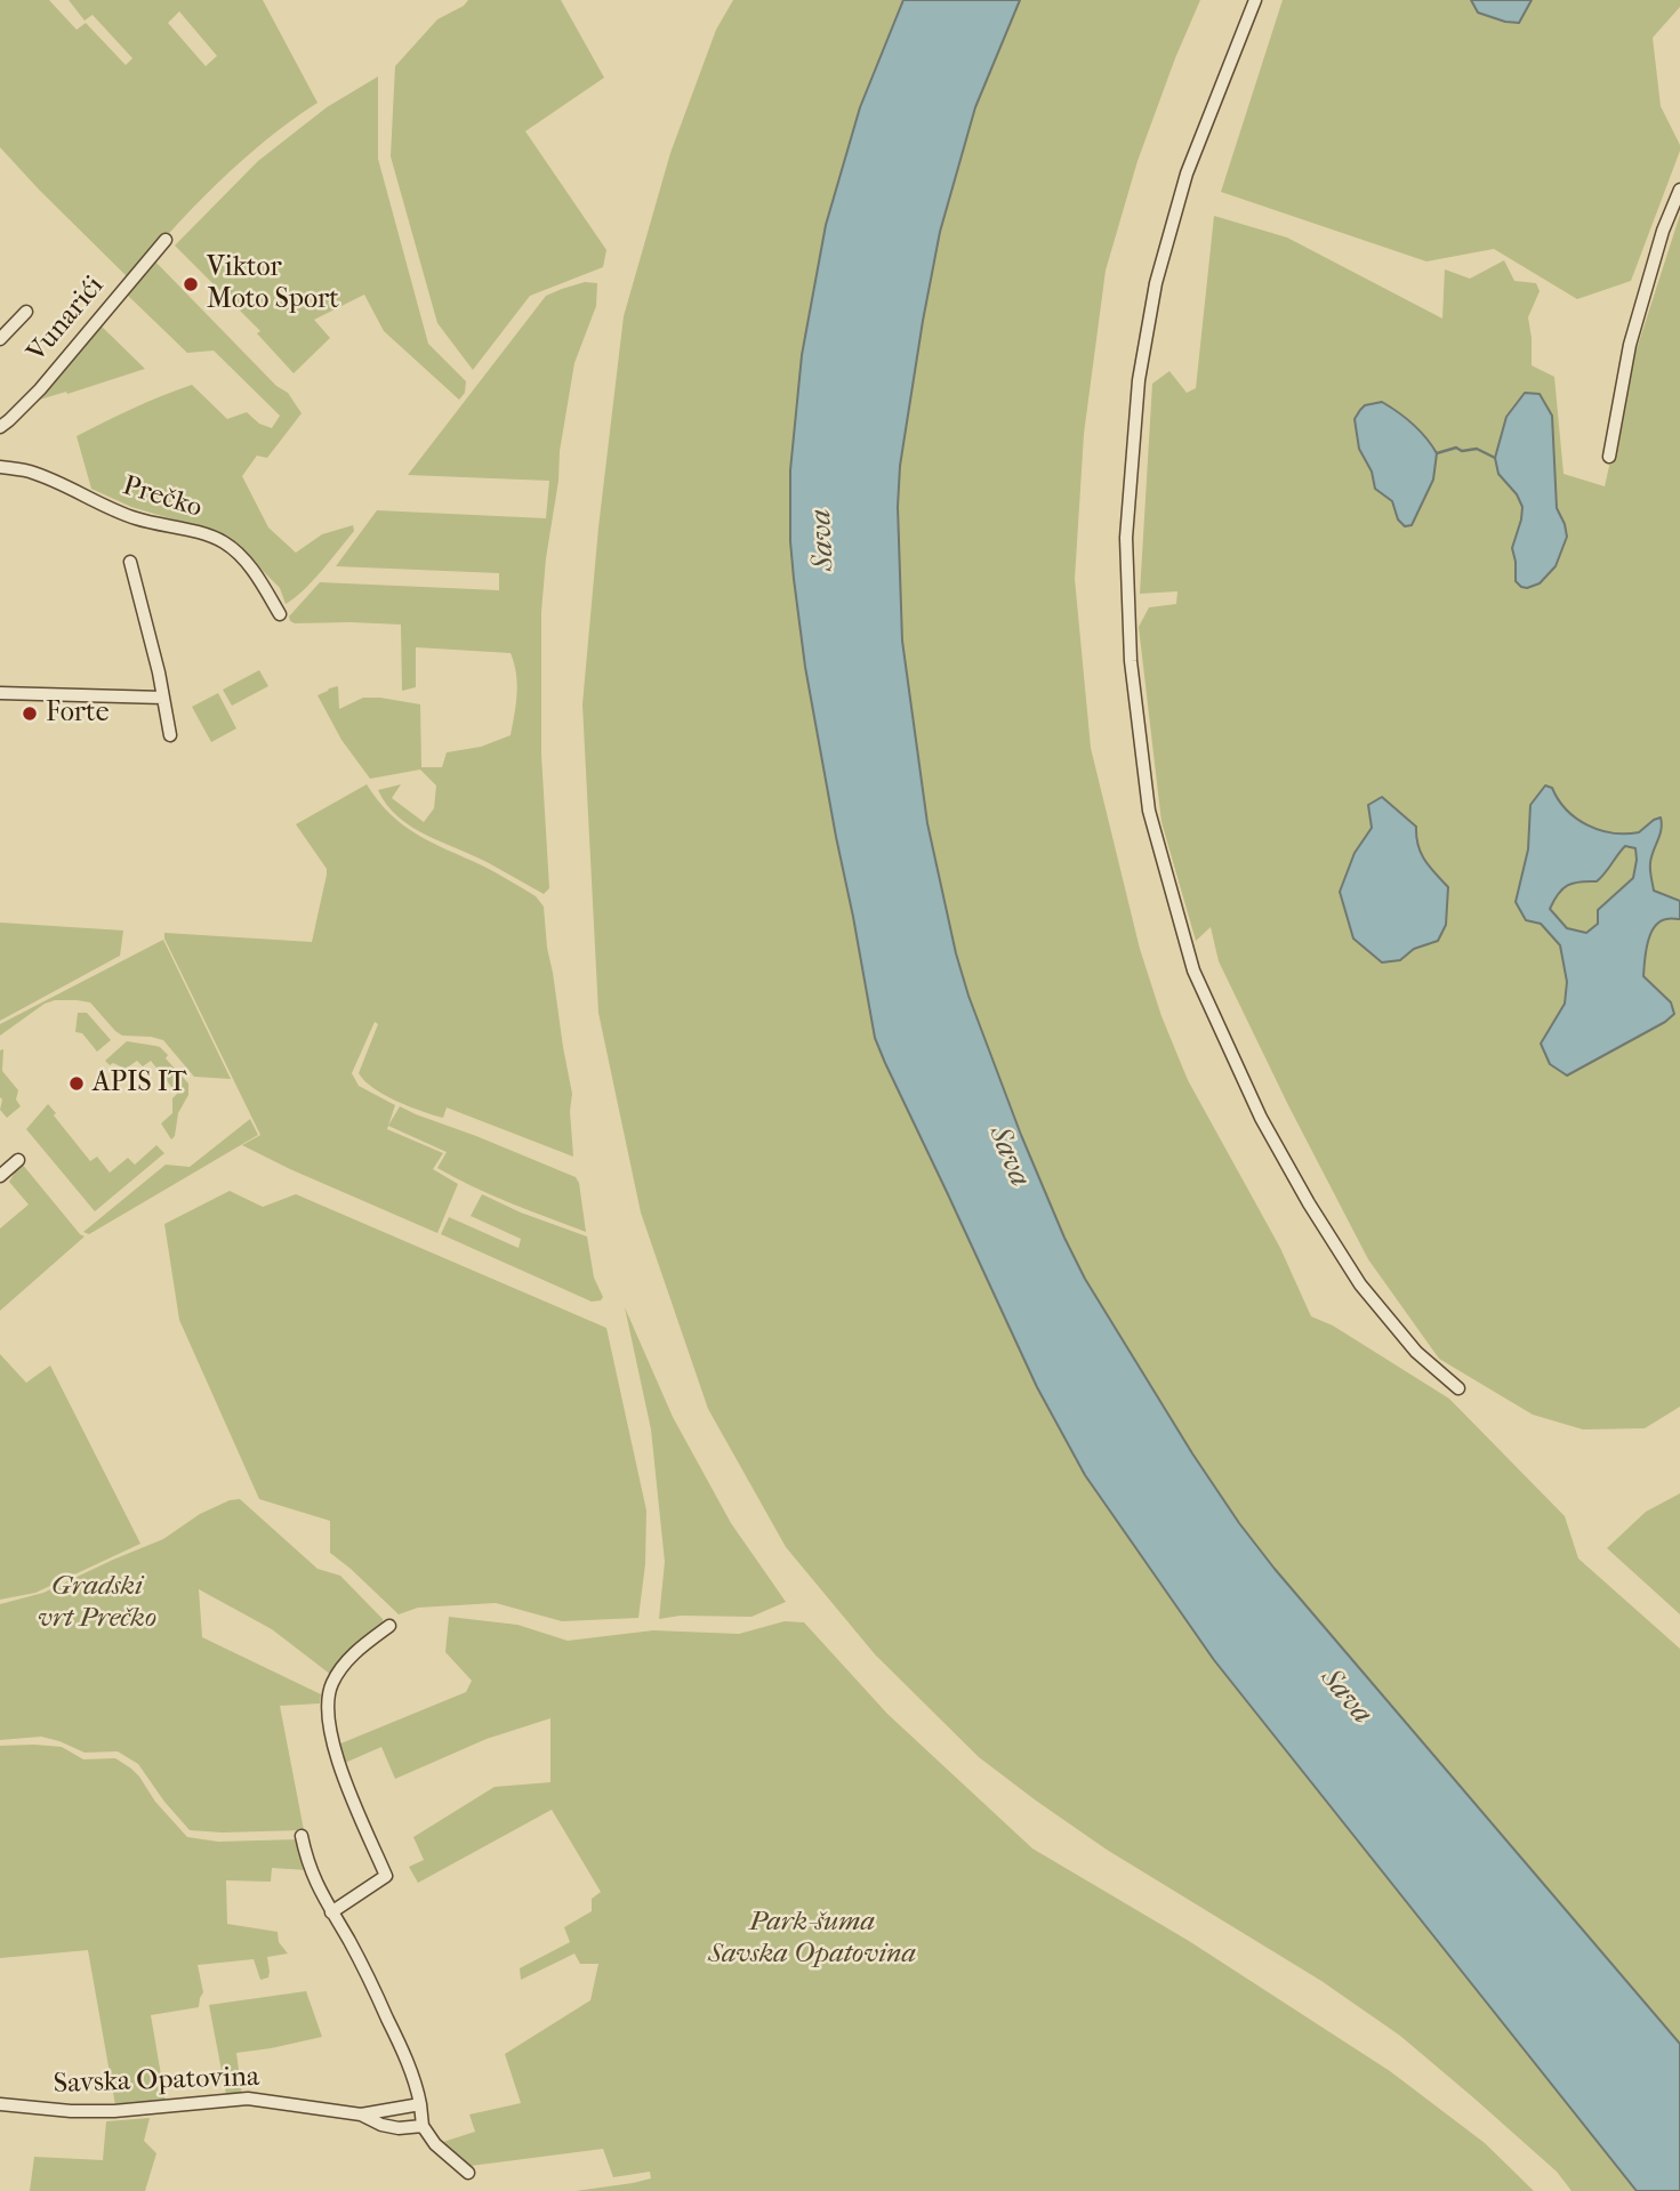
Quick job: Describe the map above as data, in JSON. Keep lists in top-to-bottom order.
{
  "streets": {
    "street": ["Vunarići", "Prečko", "Savska Opatovina"]
  },
  "water": ["Sava"],
  "parks": ["Gradski vrt Prečko", "Park-šuma Savska Opatovina"],
  "places": ["Viktor Moto Sport", "Forte", "APIS IT"]
}
